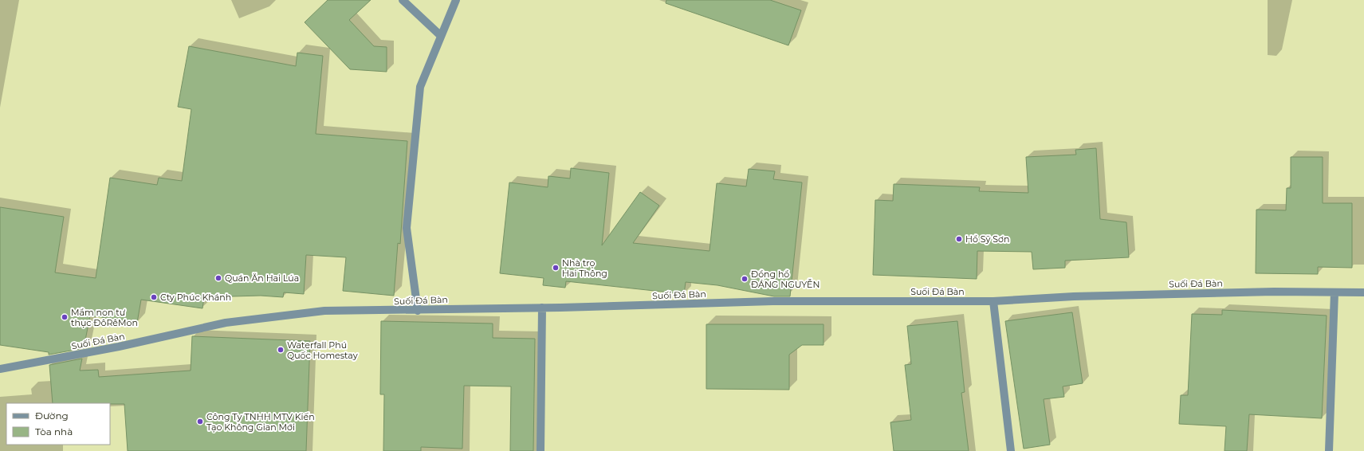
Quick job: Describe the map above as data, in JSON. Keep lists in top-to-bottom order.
{
  "streets": {
    "street": ["Suối Đá Bàn"]
  },
  "places": [
    "Hồ Sỹ Sơn",
    "Nhà trọ Hai Thông",
    "Quán Ăn Hai Lúa",
    "Đồng hồ ĐÁNG NGUYỄN",
    "Cty Phúc Khánh",
    "Mầm non tư thục ĐôRêMon",
    "Waterfall Phú Quốc Homestay",
    "Công Ty TNHH MTV Kiến Tạo Không Gian Mới"
  ],
  "legend": ["Đường", "Tòa nhà"]
}
